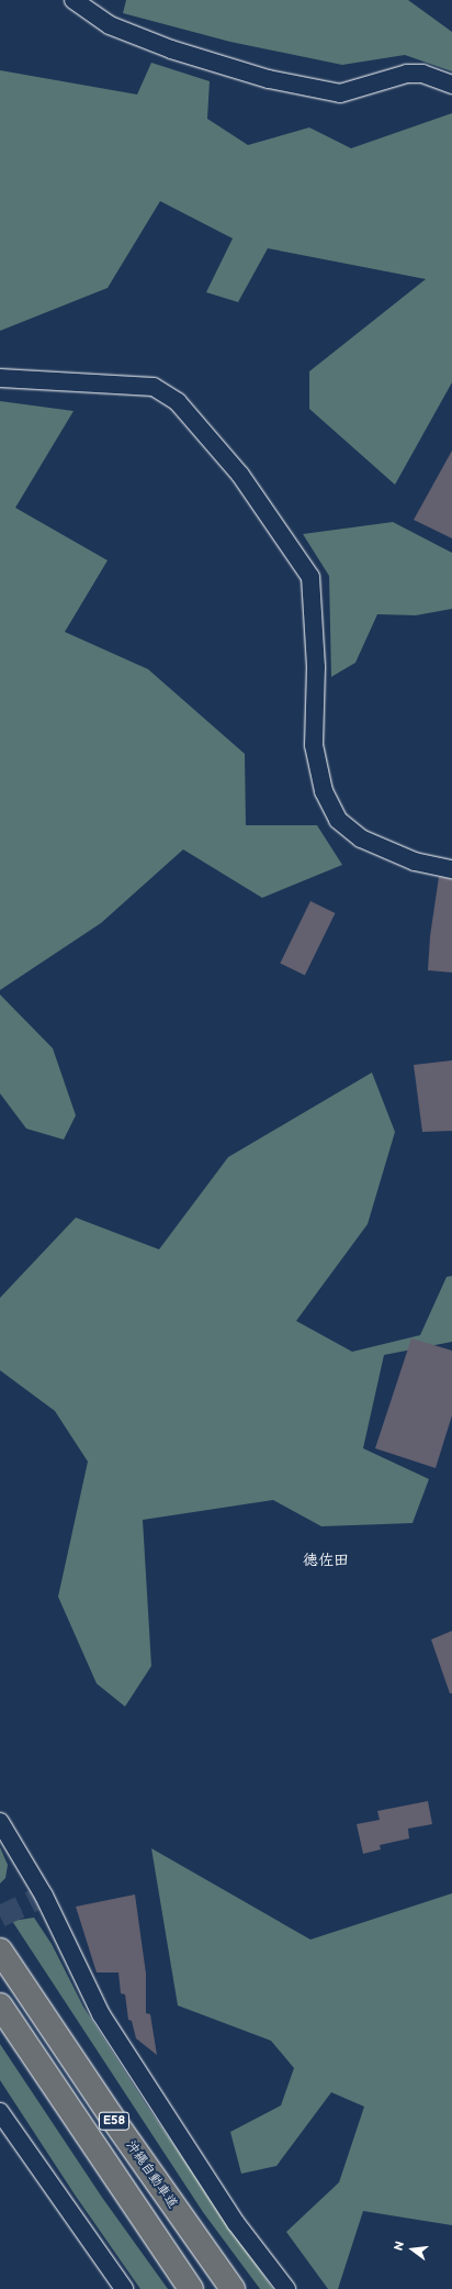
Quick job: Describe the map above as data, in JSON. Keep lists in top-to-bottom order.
{
  "streets": {
    "highway": ["E58", "沖縄自動車道"]
  },
  "districts": ["徳佐田"],
  "north": "left"
}
